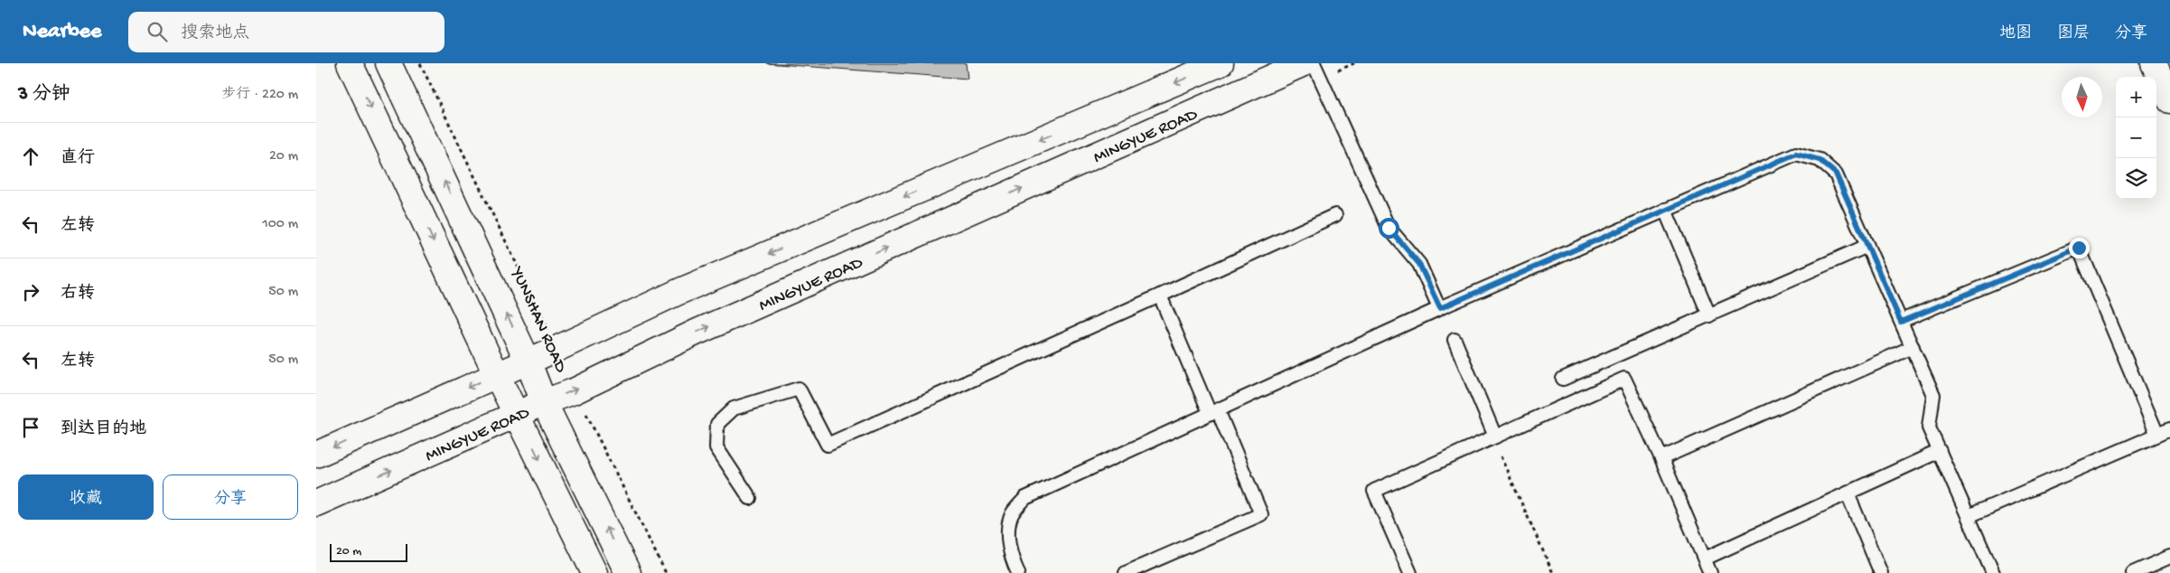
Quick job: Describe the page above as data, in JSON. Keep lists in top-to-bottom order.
{
  "streets": {
    "street": ["MINGYUE ROAD", "YUNSHAN ROAD"]
  },
  "crossings": [
    ["MINGYUE ROAD", "YUNSHAN ROAD"]
  ],
  "scale_bar": "20 m",
  "north": "bottom",
  "page": {
    "header": "Nearbee",
    "search": "搜索地点",
    "nav": ["地图", "图层", "分享"],
    "heading": ["3 分钟", "步行 · 220 m"],
    "map_buttons": ["+", "−"],
    "list": [
      ["直行", "20 m"],
      ["左转", "100 m"],
      ["右转", "50 m"],
      ["左转", "50 m"],
      "到达目的地"
    ],
    "buttons": ["收藏", "分享"],
    "scale": "20 m"
  }
}
